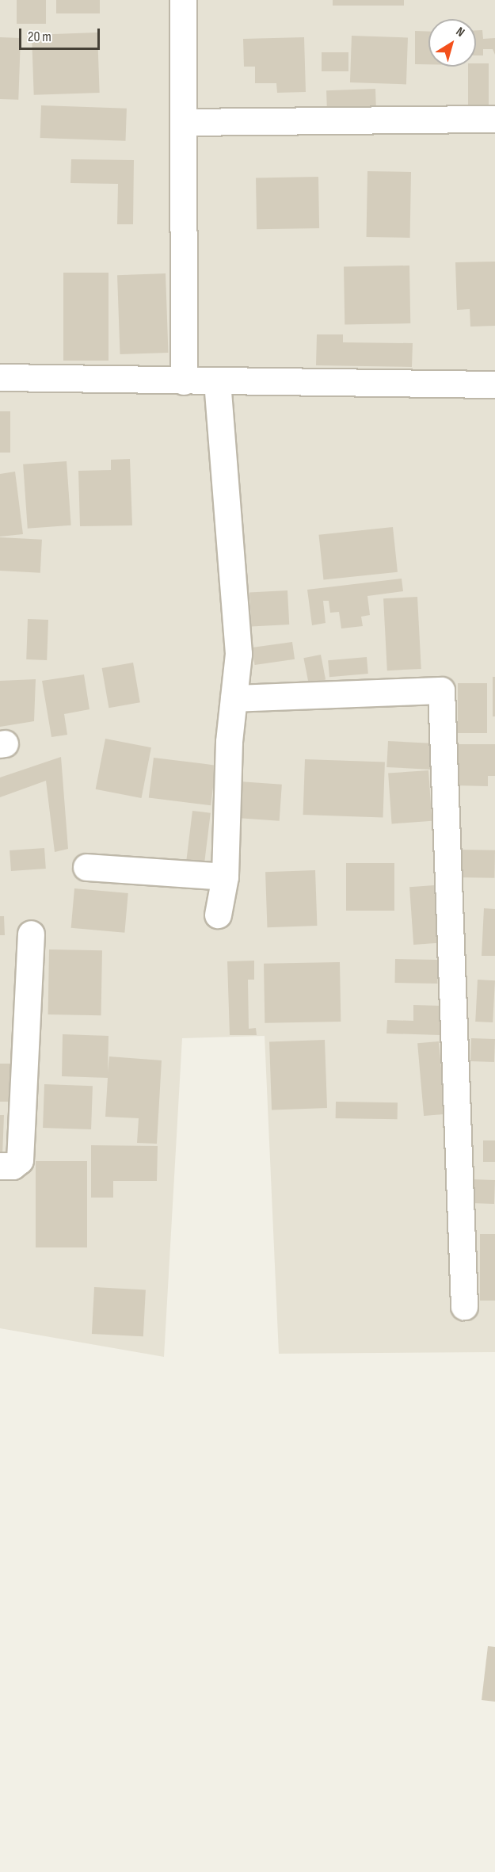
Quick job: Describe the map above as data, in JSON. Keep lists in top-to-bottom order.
{
  "scale_bar": "20 m",
  "north": "top right"
}
